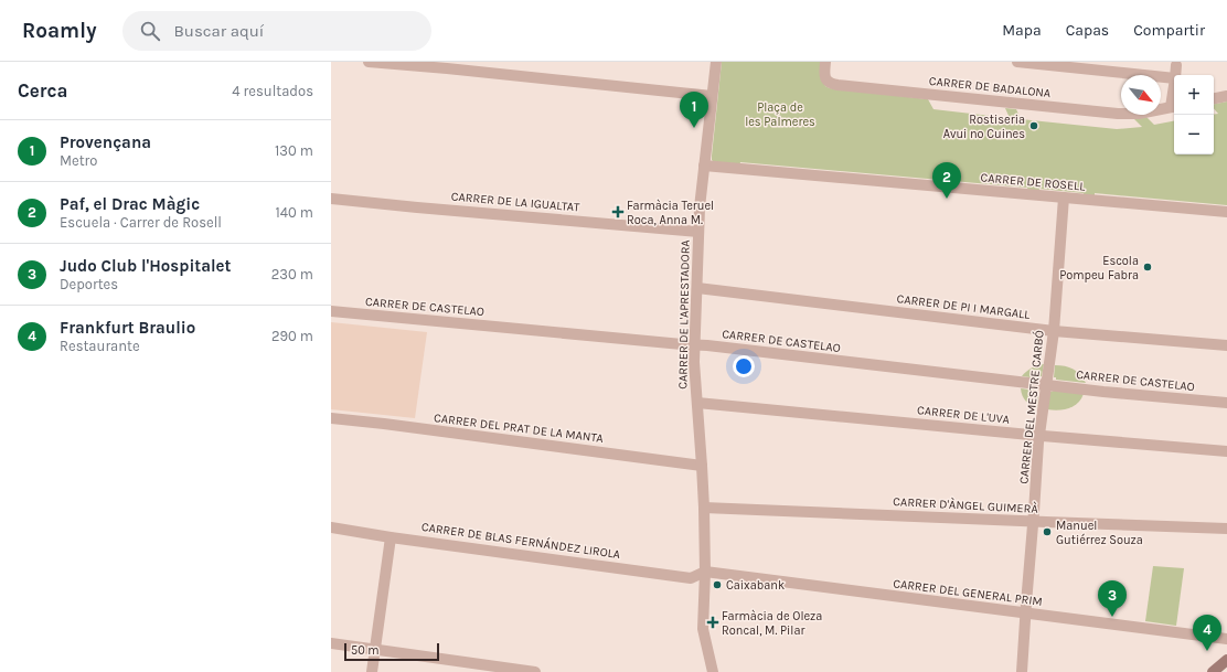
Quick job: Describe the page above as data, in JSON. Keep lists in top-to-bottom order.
{
  "streets": {
    "street": [
      "CARRER DE BADALONA",
      "CARRER DE ROSELL",
      "CARRER DE LA IGUALTAT",
      "CARRER DE CASTELAO",
      "CARRER DE PI I MARGALL",
      "CARRER DE L'APRESTADORA",
      "CARRER DEL MESTRE CARBÓ",
      "CARRER DE L'UVA",
      "CARRER DEL PRAT DE LA MANTA",
      "CARRER D'ÀNGEL GUIMERÀ",
      "CARRER DE BLAS FERNÁNDEZ LIROLA",
      "CARRER DEL GENERAL PRIM"
    ]
  },
  "crossings": [
    ["CARRER DE ROSELL", "CARRER DE L'APRESTADORA"],
    ["CARRER DE ROSELL", "CARRER DEL MESTRE CARBÓ"],
    ["CARRER DE LA IGUALTAT", "CARRER DE L'APRESTADORA"],
    ["CARRER DE CASTELAO", "CARRER DE L'APRESTADORA"],
    ["CARRER DE CASTELAO", "CARRER DEL MESTRE CARBÓ"],
    ["CARRER DE PI I MARGALL", "CARRER DE L'APRESTADORA"],
    ["CARRER DE PI I MARGALL", "CARRER DEL MESTRE CARBÓ"],
    ["CARRER DE L'APRESTADORA", "CARRER DE L'UVA"],
    ["CARRER DE L'APRESTADORA", "CARRER DEL PRAT DE LA MANTA"],
    ["CARRER DE L'APRESTADORA", "CARRER D'ÀNGEL GUIMERÀ"],
    ["CARRER DE L'APRESTADORA", "CARRER DE BLAS FERNÁNDEZ LIROLA"],
    ["CARRER DE L'APRESTADORA", "CARRER DEL GENERAL PRIM"],
    ["CARRER DEL MESTRE CARBÓ", "CARRER DE L'UVA"],
    ["CARRER DEL MESTRE CARBÓ", "CARRER D'ÀNGEL GUIMERÀ"],
    ["CARRER DEL MESTRE CARBÓ", "CARRER DEL GENERAL PRIM"],
    ["CARRER DE BLAS FERNÁNDEZ LIROLA", "CARRER DEL GENERAL PRIM"]
  ],
  "parks": ["Plaça de les Palmeres"],
  "places": {
    "other": [
      "Rostiseria Avui no Cuines",
      "Escola Pompeu Fabra",
      "Manuel Gutiérrez Souza",
      "Caixabank"
    ],
    "health": ["Farmàcia Teruel Roca, Anna M.", "Farmàcia de Oleza Roncal, M. Pilar"]
  },
  "scale_bar": "50 m",
  "north": "bottom right",
  "page": {
    "header": "Roamly",
    "search": "Buscar aquí",
    "nav": ["Mapa", "Capas", "Compartir"],
    "heading": ["Cerca", "4 resultados"],
    "map_buttons": ["+", "−"],
    "pins": [
      "1",
      "2",
      "3",
      "4"
    ],
    "list": [
      {
        "mark": "1",
        "name": "Provençana",
        "note": "Metro",
        "value": "130 m"
      },
      {
        "mark": "2",
        "name": "Paf, el Drac Màgic",
        "note": "Escuela · Carrer de Rosell",
        "value": "140 m"
      },
      {
        "mark": "3",
        "name": "Judo Club l'Hospitalet",
        "note": "Deportes",
        "value": "230 m"
      },
      {
        "mark": "4",
        "name": "Frankfurt Braulio",
        "note": "Restaurante",
        "value": "290 m"
      }
    ],
    "scale": "50 m"
  }
}
